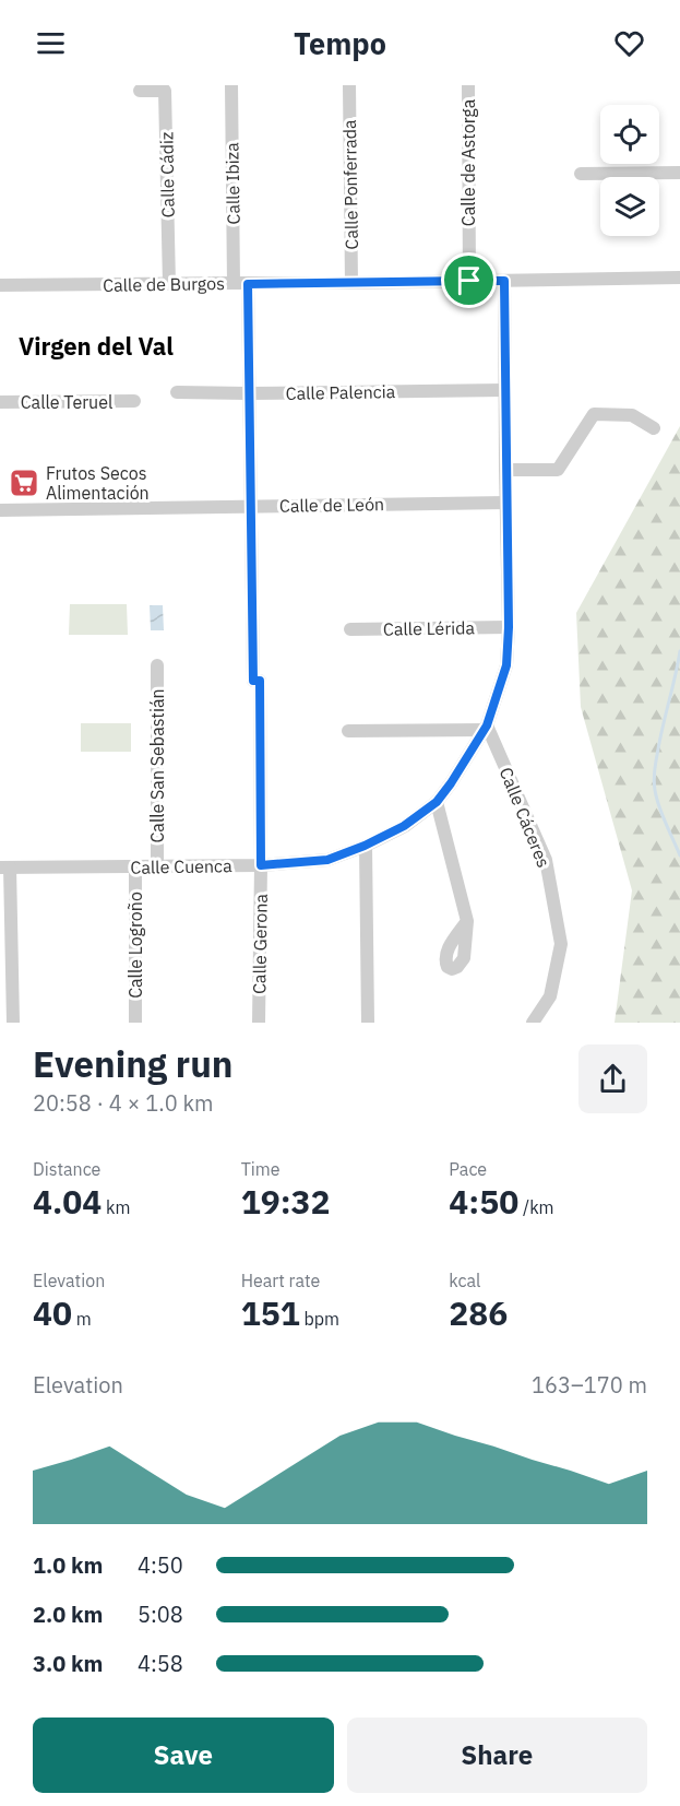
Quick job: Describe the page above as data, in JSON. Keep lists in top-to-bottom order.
{
  "streets": {
    "street": [
      "Calle de Astorga",
      "Calle Cádiz",
      "Calle Ibiza",
      "Calle Ponferrada",
      "Calle de Burgos",
      "Calle Palencia",
      "Calle Teruel",
      "Calle de León",
      "Calle Lérida",
      "Calle San Sebastián",
      "Calle Cáceres",
      "Calle Cuenca",
      "Calle Gerona",
      "Calle Logroño"
    ]
  },
  "crossings": [
    ["Calle de Astorga", "Calle de Burgos"],
    ["Calle Cádiz", "Calle de Burgos"],
    ["Calle Ibiza", "Calle de Burgos"],
    ["Calle Ibiza", "Calle Palencia"],
    ["Calle Ibiza", "Calle de León"],
    ["Calle Ibiza", "Calle Gerona"],
    ["Calle Ponferrada", "Calle de Burgos"],
    ["Calle de Burgos", "Calle Cuenca"],
    ["Calle Palencia", "Calle Cuenca"],
    ["Calle de León", "Calle Cuenca"],
    ["Calle de León", "Calle Gerona"],
    ["Calle Lérida", "Calle Cuenca"],
    ["Calle San Sebastián", "Calle Cuenca"],
    ["Calle Cáceres", "Calle Cuenca"],
    ["Calle Cuenca", "Calle Gerona"],
    ["Calle Cuenca", "Calle Logroño"]
  ],
  "districts": ["Virgen del Val"],
  "places": {
    "supermarket": ["Frutos Secos Alimentación"]
  },
  "page": {
    "header": "Tempo",
    "heading": ["Evening run", "20:58 · 4 × 1.0 km"],
    "stats": [
      ["Distance", "4.04 km"],
      ["Time", "19:32"],
      ["Pace", "4:50 /km"],
      ["Elevation", "40 m"],
      ["Heart rate", "151 bpm"],
      ["kcal", "286"]
    ],
    "chart": ["Elevation", "163–170 m"],
    "list": [
      {
        "name": "1.0 km",
        "note": "4:50"
      },
      {
        "name": "2.0 km",
        "note": "5:08"
      },
      {
        "name": "3.0 km",
        "note": "4:58"
      }
    ],
    "buttons": ["Save", "Share"]
  }
}
